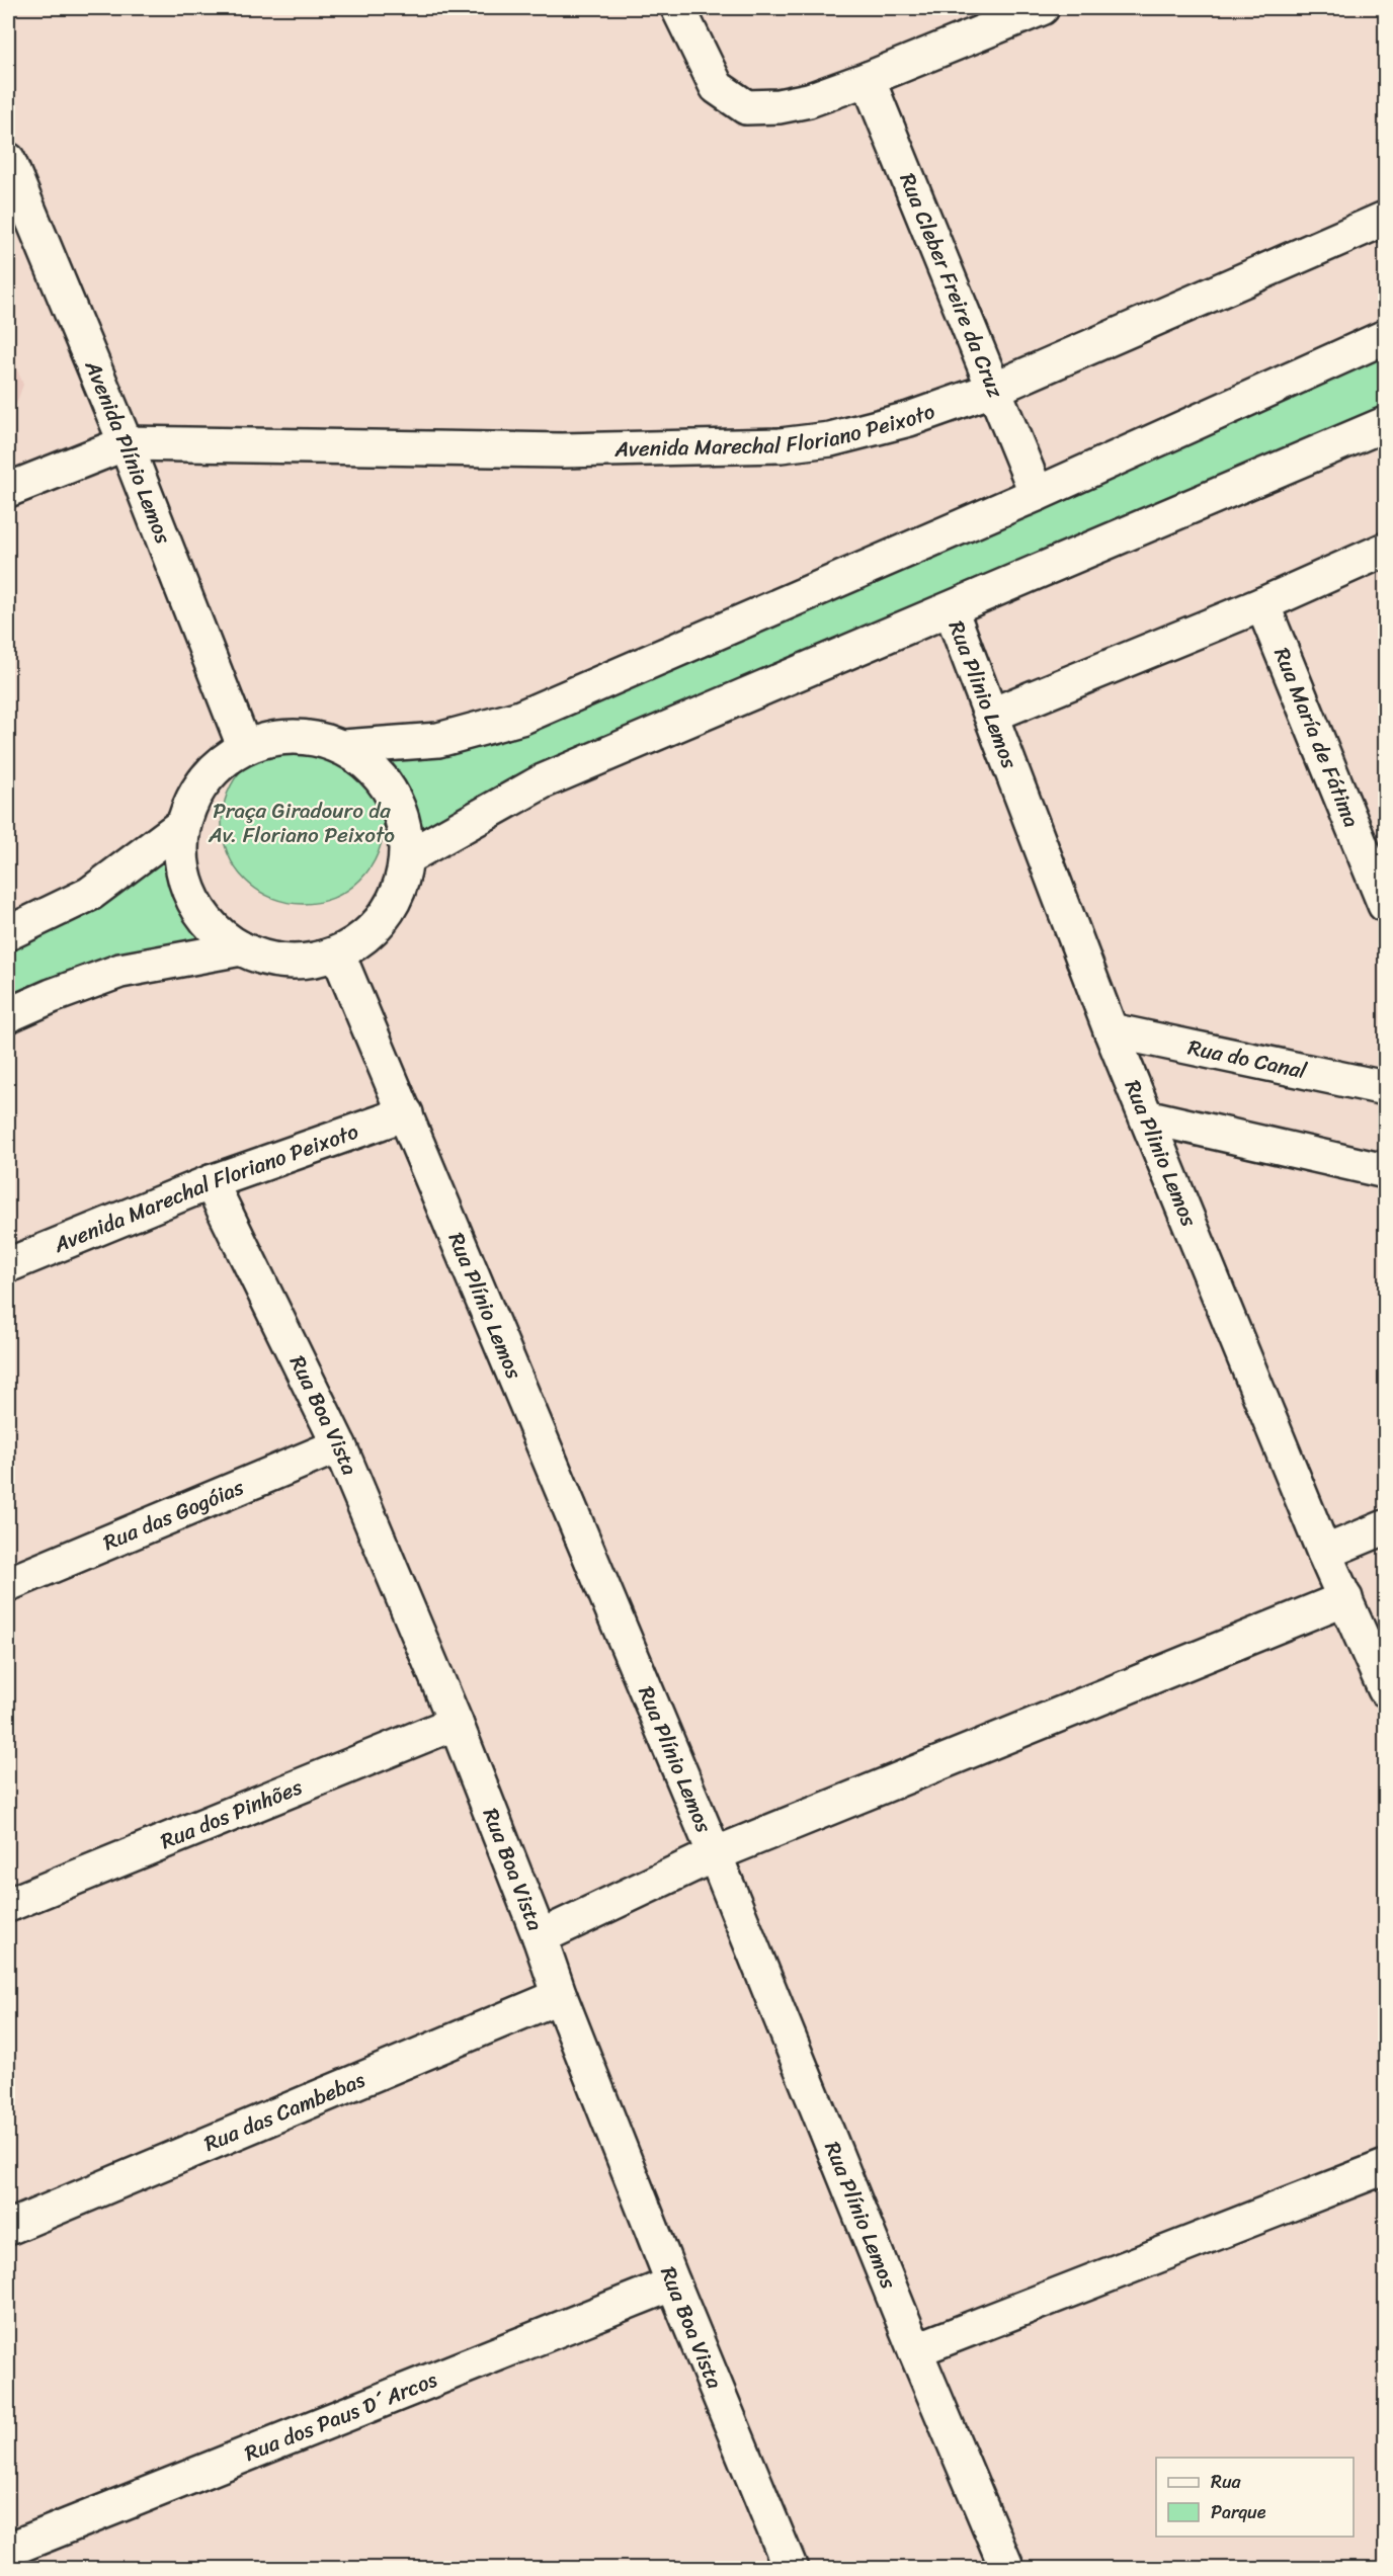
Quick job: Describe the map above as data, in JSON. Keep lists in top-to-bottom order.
{
  "streets": {
    "street": [
      "Rua Cleber Freire da Cruz",
      "Avenida Marechal Floriano Peixoto",
      "Avenida Plínio Lemos",
      "Rua Plinio Lemos",
      "Rua María de Fátima",
      "Rua do Canal",
      "Rua Plínio Lemos",
      "Rua Boa Vista",
      "Rua das Gogóias",
      "Rua dos Pinhões",
      "Rua das Cambebas",
      "Rua dos Paus D´Arcos"
    ]
  },
  "crossings": [
    ["Rua Cleber Freire da Cruz", "Avenida Marechal Floriano Peixoto"],
    ["Avenida Marechal Floriano Peixoto", "Avenida Plínio Lemos"],
    ["Avenida Marechal Floriano Peixoto", "Rua Plínio Lemos"],
    ["Avenida Marechal Floriano Peixoto", "Rua Boa Vista"],
    ["Rua Plinio Lemos", "Rua do Canal"],
    ["Rua Boa Vista", "Rua das Gogóias"],
    ["Rua Boa Vista", "Rua dos Pinhões"],
    ["Rua Boa Vista", "Rua das Cambebas"],
    ["Rua Boa Vista", "Rua dos Paus D´Arcos"]
  ],
  "parks": ["Praça Giradouro da Av. Floriano Peixoto"],
  "legend": ["Rua", "Parque"]
}
